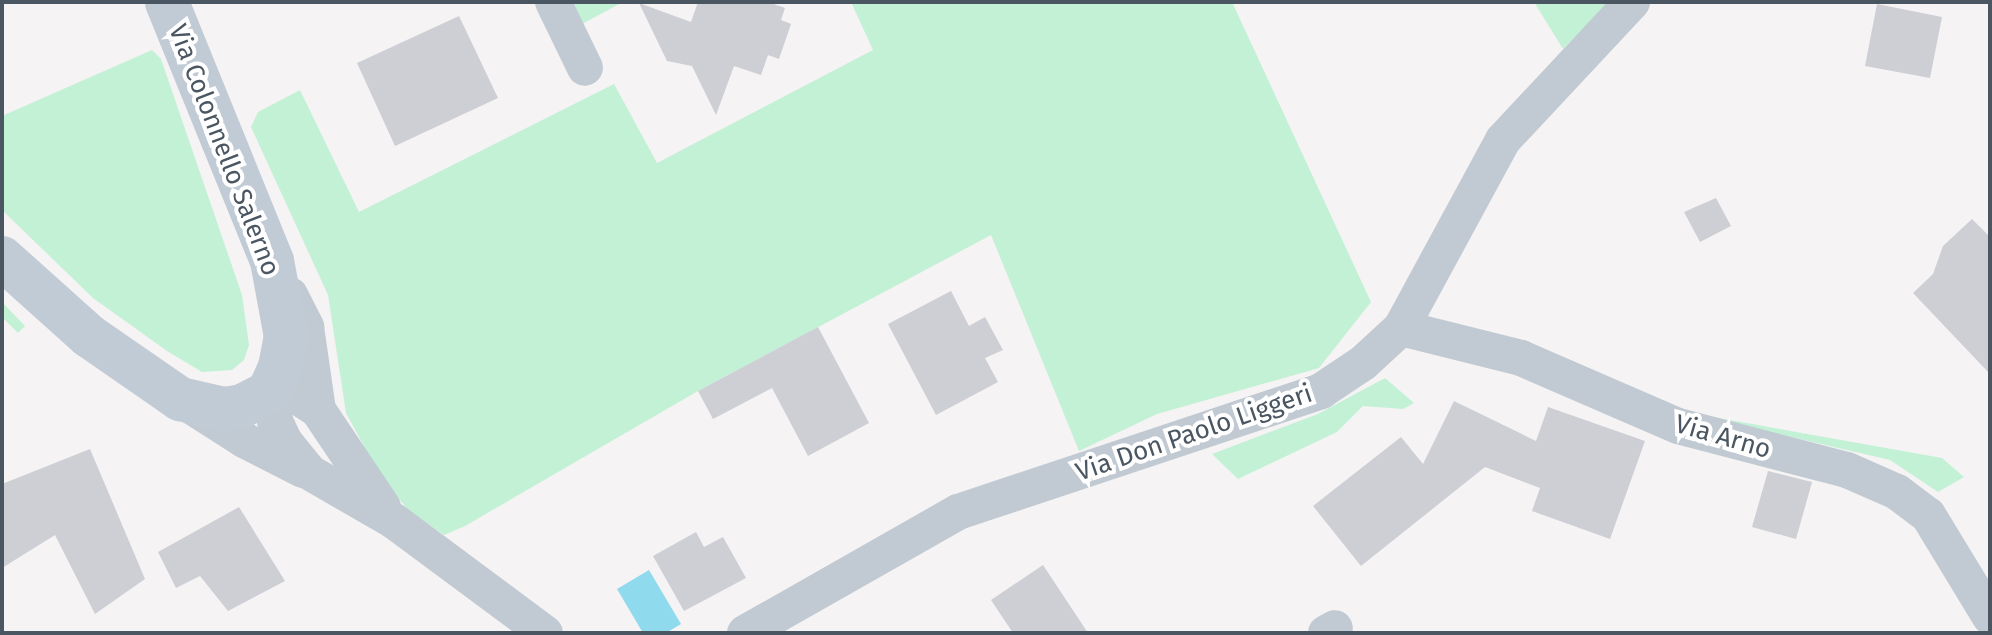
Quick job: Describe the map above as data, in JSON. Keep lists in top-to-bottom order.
{
  "streets": {
    "main road": ["Via Colonnello Salerno"],
    "street": ["Via Don Paolo Liggeri", "Via Arno"]
  },
  "crossings": [
    ["Via Don Paolo Liggeri", "Via Arno"]
  ]
}
